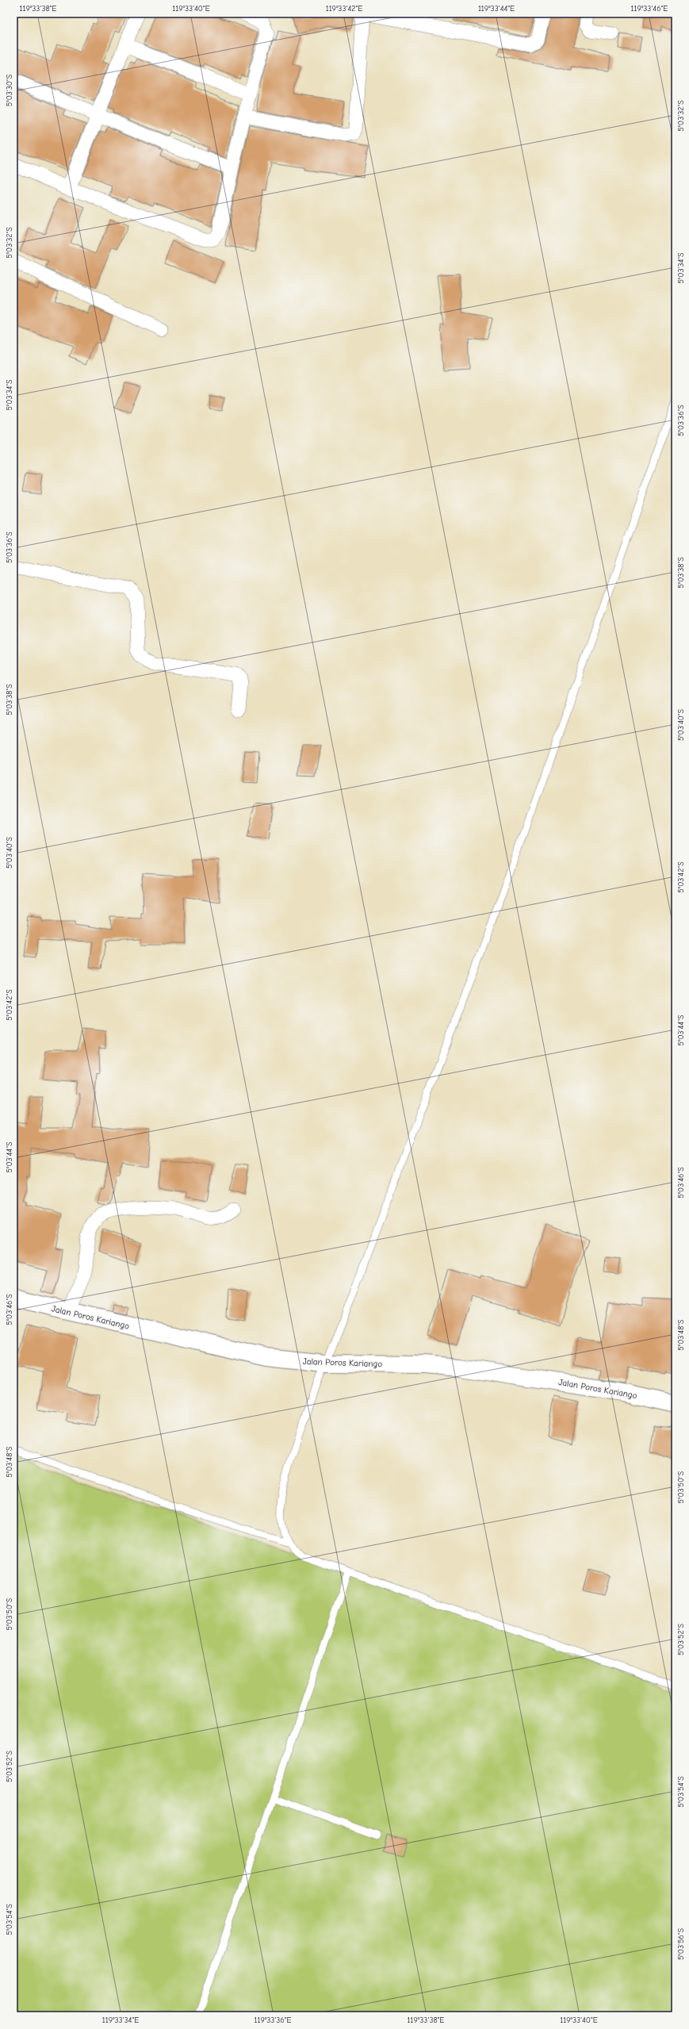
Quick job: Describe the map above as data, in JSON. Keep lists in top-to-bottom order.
{
  "streets": {
    "main road": ["Jalan Poros Kariango"]
  },
  "coordinates": [
    "119°33'38\"E",
    "119°33'40\"E",
    "119°33'42\"E",
    "119°33'44\"E",
    "119°33'46\"E",
    "5°03'30\"S",
    "5°03'32\"S",
    "5°03'34\"S",
    "5°03'36\"S",
    "5°03'38\"S",
    "5°03'40\"S",
    "5°03'42\"S",
    "5°03'44\"S",
    "5°03'46\"S",
    "5°03'48\"S",
    "5°03'50\"S",
    "5°03'52\"S",
    "5°03'54\"S",
    "5°03'56\"S",
    "119°33'34\"E",
    "119°33'36\"E"
  ]
}
